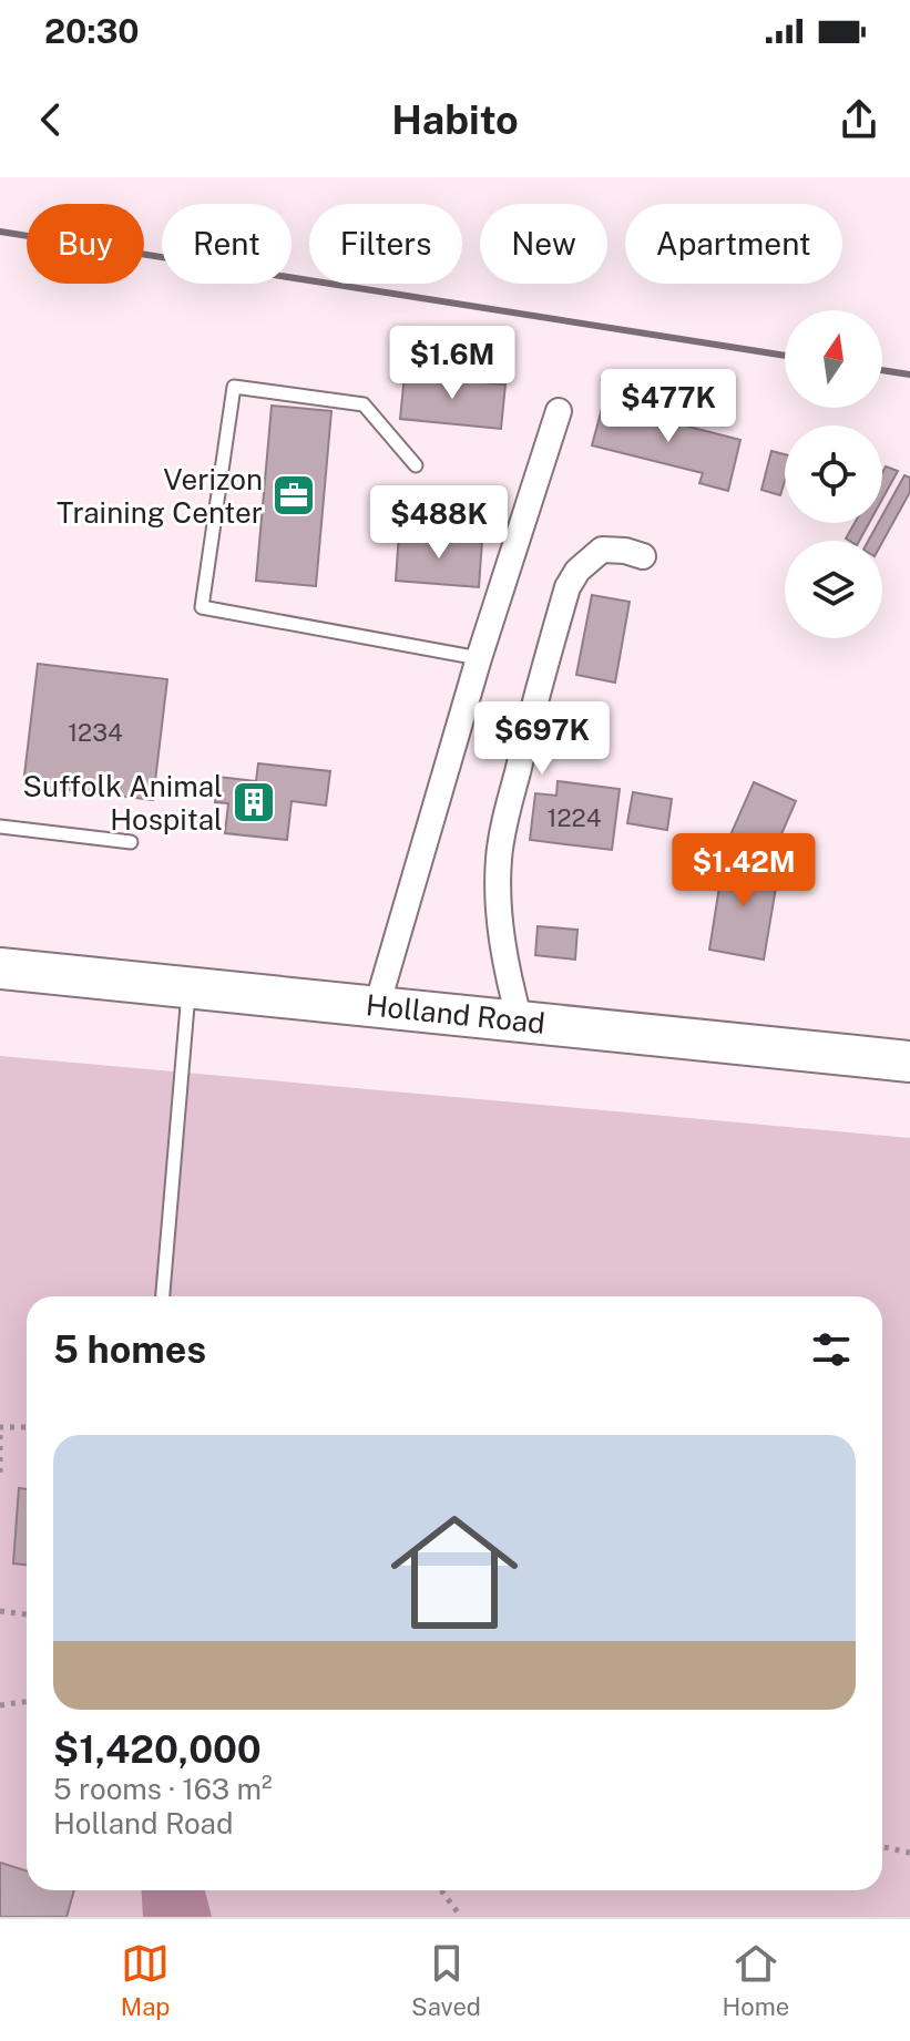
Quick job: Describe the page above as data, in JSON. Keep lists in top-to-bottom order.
{
  "streets": {
    "main road": ["Holland Road"]
  },
  "places": {
    "office": ["Verizon Training Center"],
    "building": ["Suffolk Animal Hospital"]
  },
  "house_numbers": ["1234", "1224"],
  "north": "top",
  "page": {
    "status": "20:30",
    "header": "Habito",
    "chip": [
      "Buy",
      "Rent",
      "Filters",
      "New",
      "Apartment"
    ],
    "price": [
      "$1.6M",
      "$477K",
      "$488K",
      "$697K",
      "$1.42M"
    ],
    "heading": "5 homes",
    "list": [
      {
        "name": "$1,420,000",
        "note": "5 rooms · 163 m² · Holland Road"
      }
    ],
    "tabs": ["Map", "Saved", "Home"]
  }
}
